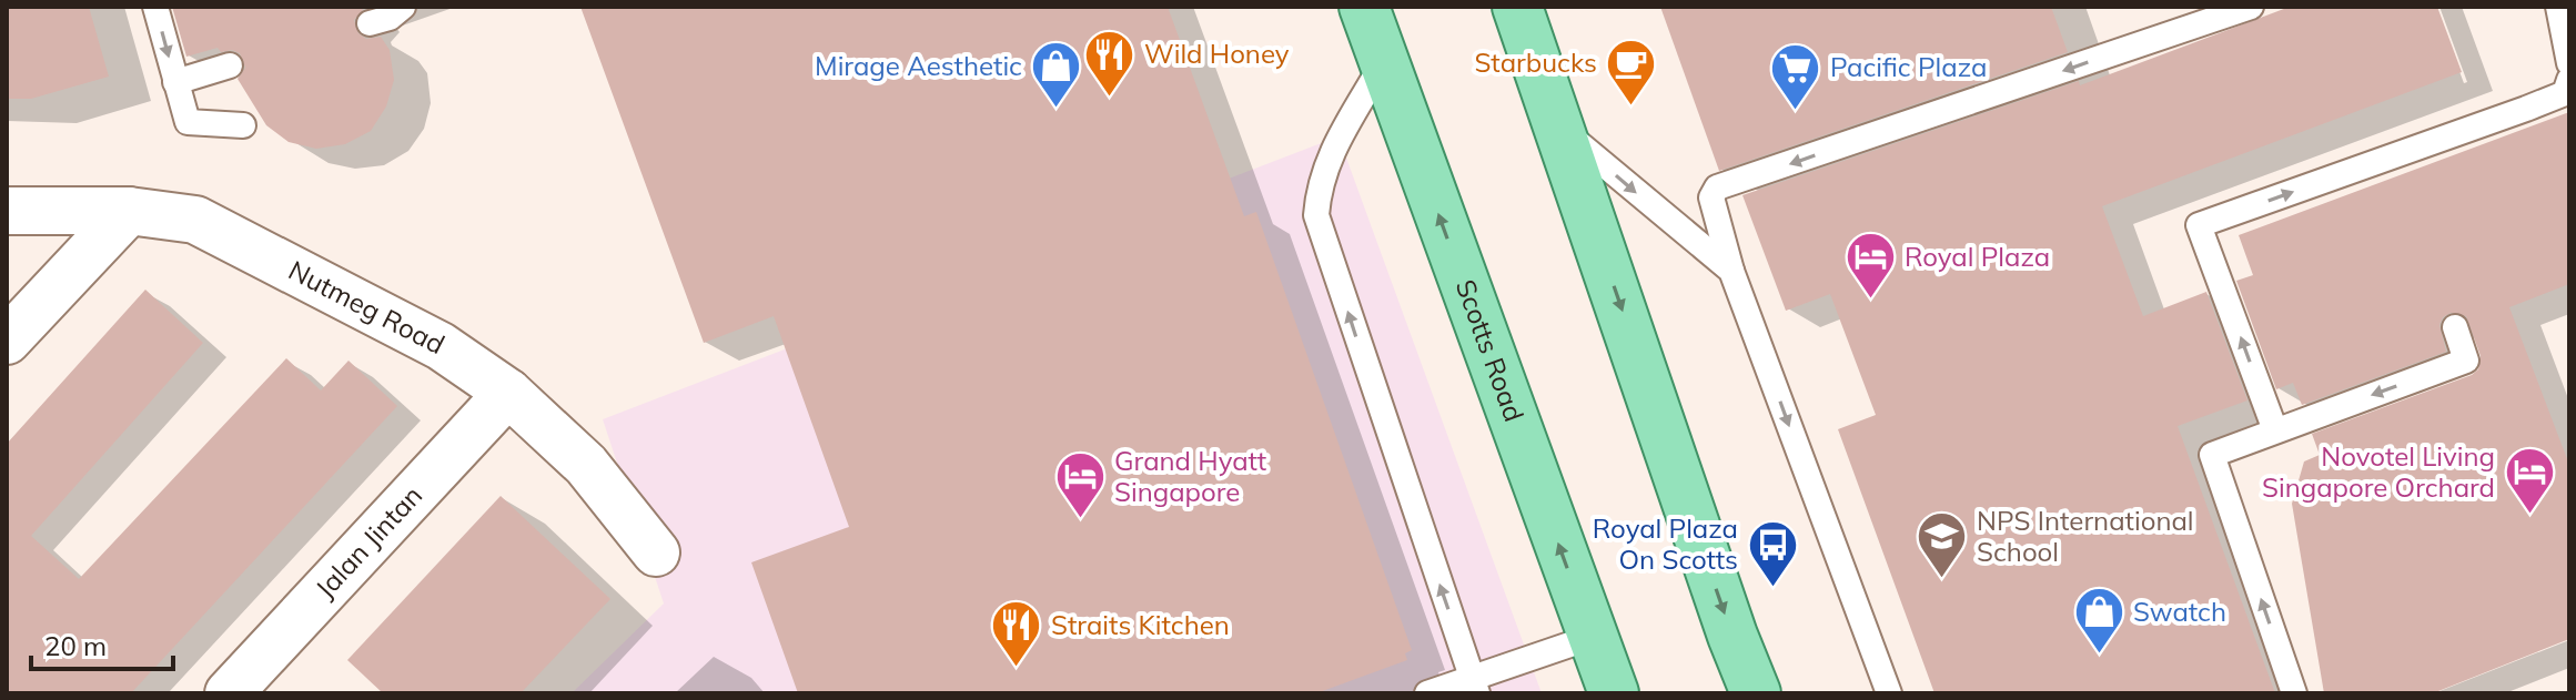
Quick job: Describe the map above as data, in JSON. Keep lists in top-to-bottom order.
{
  "streets": {
    "main road": ["Scotts Road"],
    "street": ["Nutmeg Road", "Jalan Jintan"]
  },
  "crossings": [
    ["Nutmeg Road", "Jalan Jintan"]
  ],
  "places": {
    "restaurant": ["Wild Honey", "Straits Kitchen"],
    "cafe": ["Starbucks"],
    "shop": ["Mirage Aesthetic", "Swatch"],
    "supermarket": ["Pacific Plaza"],
    "hotel": ["Royal Plaza", "Novotel Living Singapore Orchard", "Grand Hyatt Singapore"],
    "school or university": ["NPS International School"],
    "bus stop": ["Royal Plaza On Scotts"]
  },
  "scale_bar": "20 m"
}
